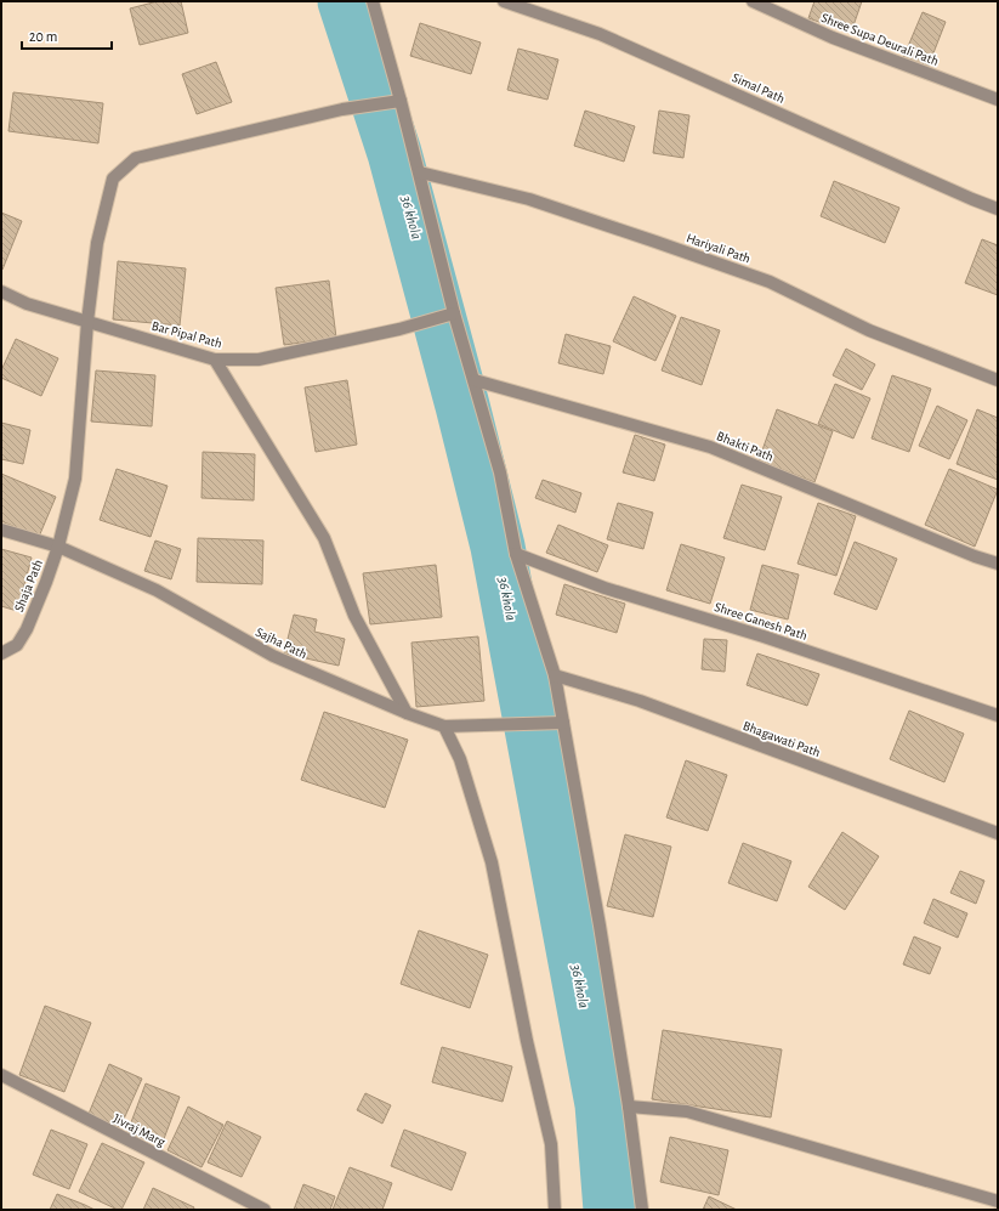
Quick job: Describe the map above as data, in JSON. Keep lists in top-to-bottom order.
{
  "streets": {
    "street": [
      "Shree Supa Deurali Path",
      "Simal Path",
      "Hariyali Path",
      "Bar Pipal Path",
      "Bhakti Path",
      "Shaja Path",
      "Shree Ganesh Path",
      "Sajha Path",
      "Bhagawati Path",
      "Jivraj Marg"
    ]
  },
  "crossings": [
    ["Bar Pipal Path", "Shaja Path"],
    ["Shaja Path", "Sajha Path"]
  ],
  "water": ["36 khola"],
  "scale_bar": "20 m"
}
